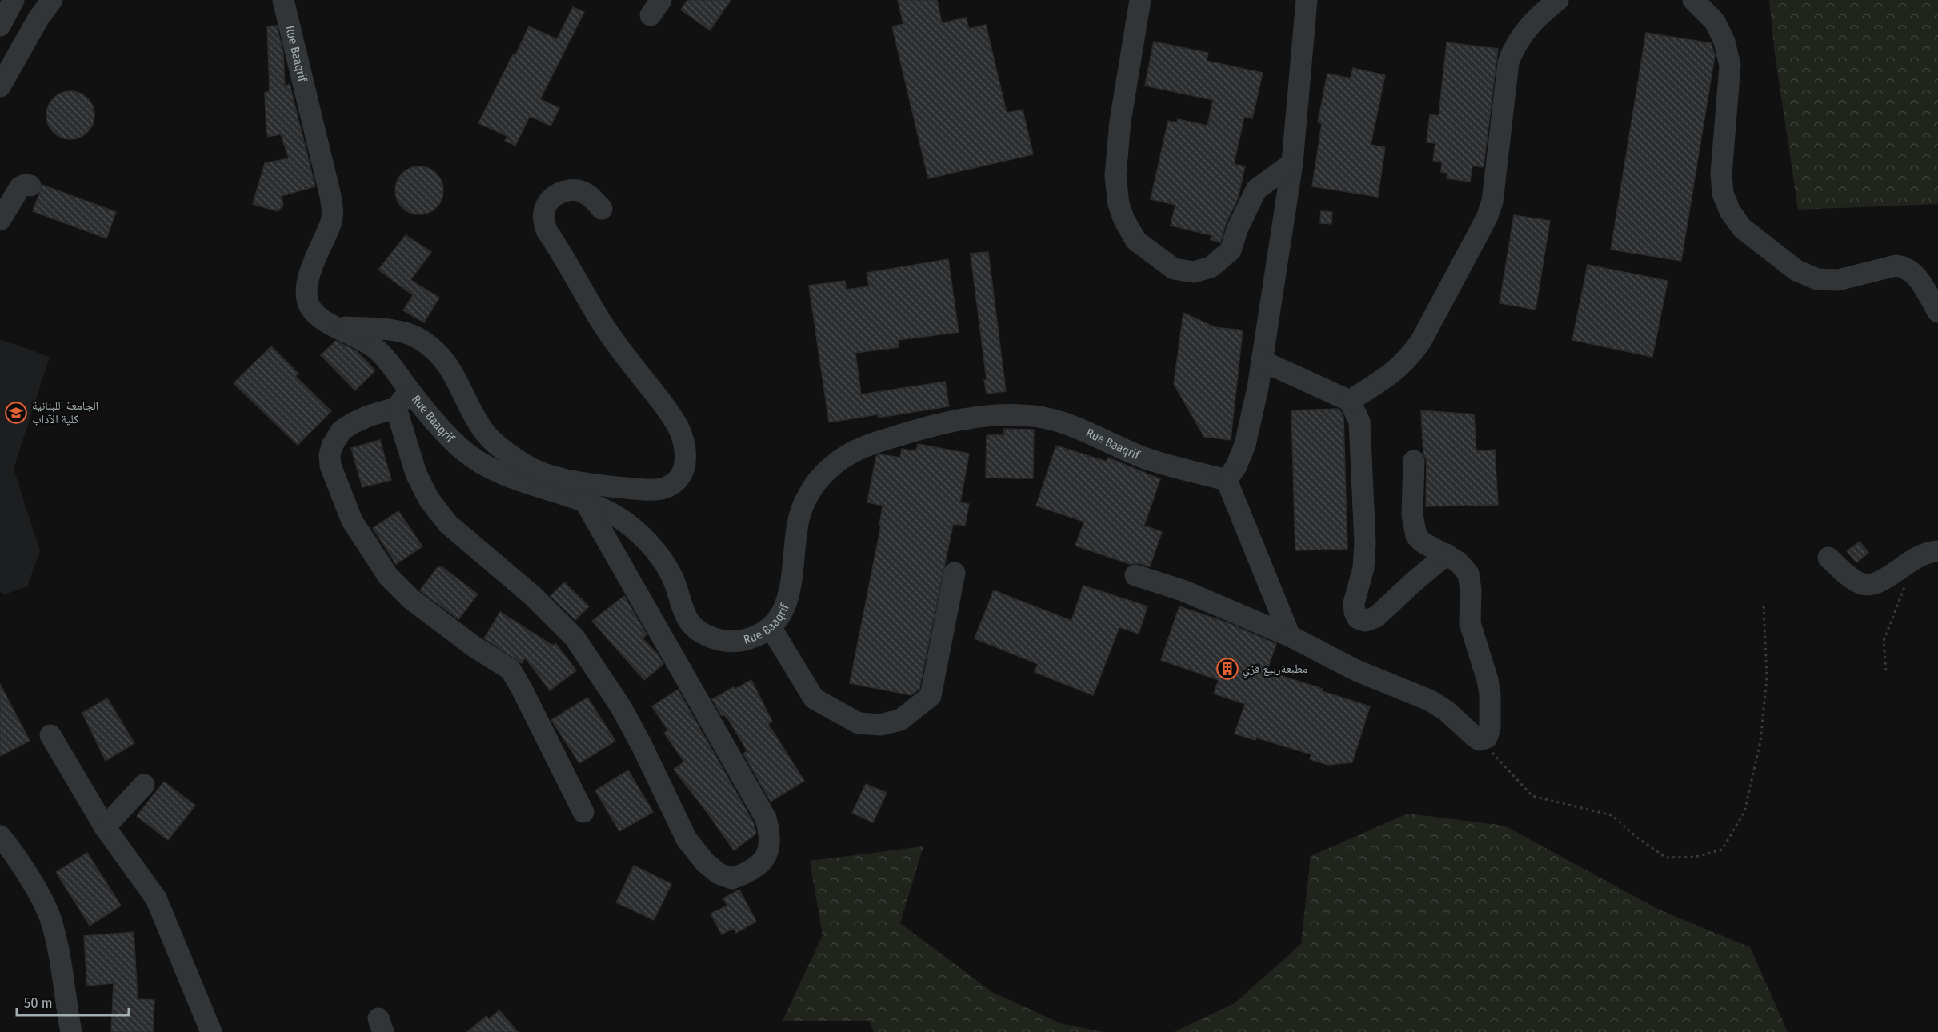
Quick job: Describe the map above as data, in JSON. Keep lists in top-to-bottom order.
{
  "streets": {
    "street": ["Rue Baaqrif"]
  },
  "places": {
    "school or university": ["الجامعة اللبنانية كلية الآداب"],
    "building": ["مطبعةربيع قزي"]
  },
  "scale_bar": "50 m"
}
